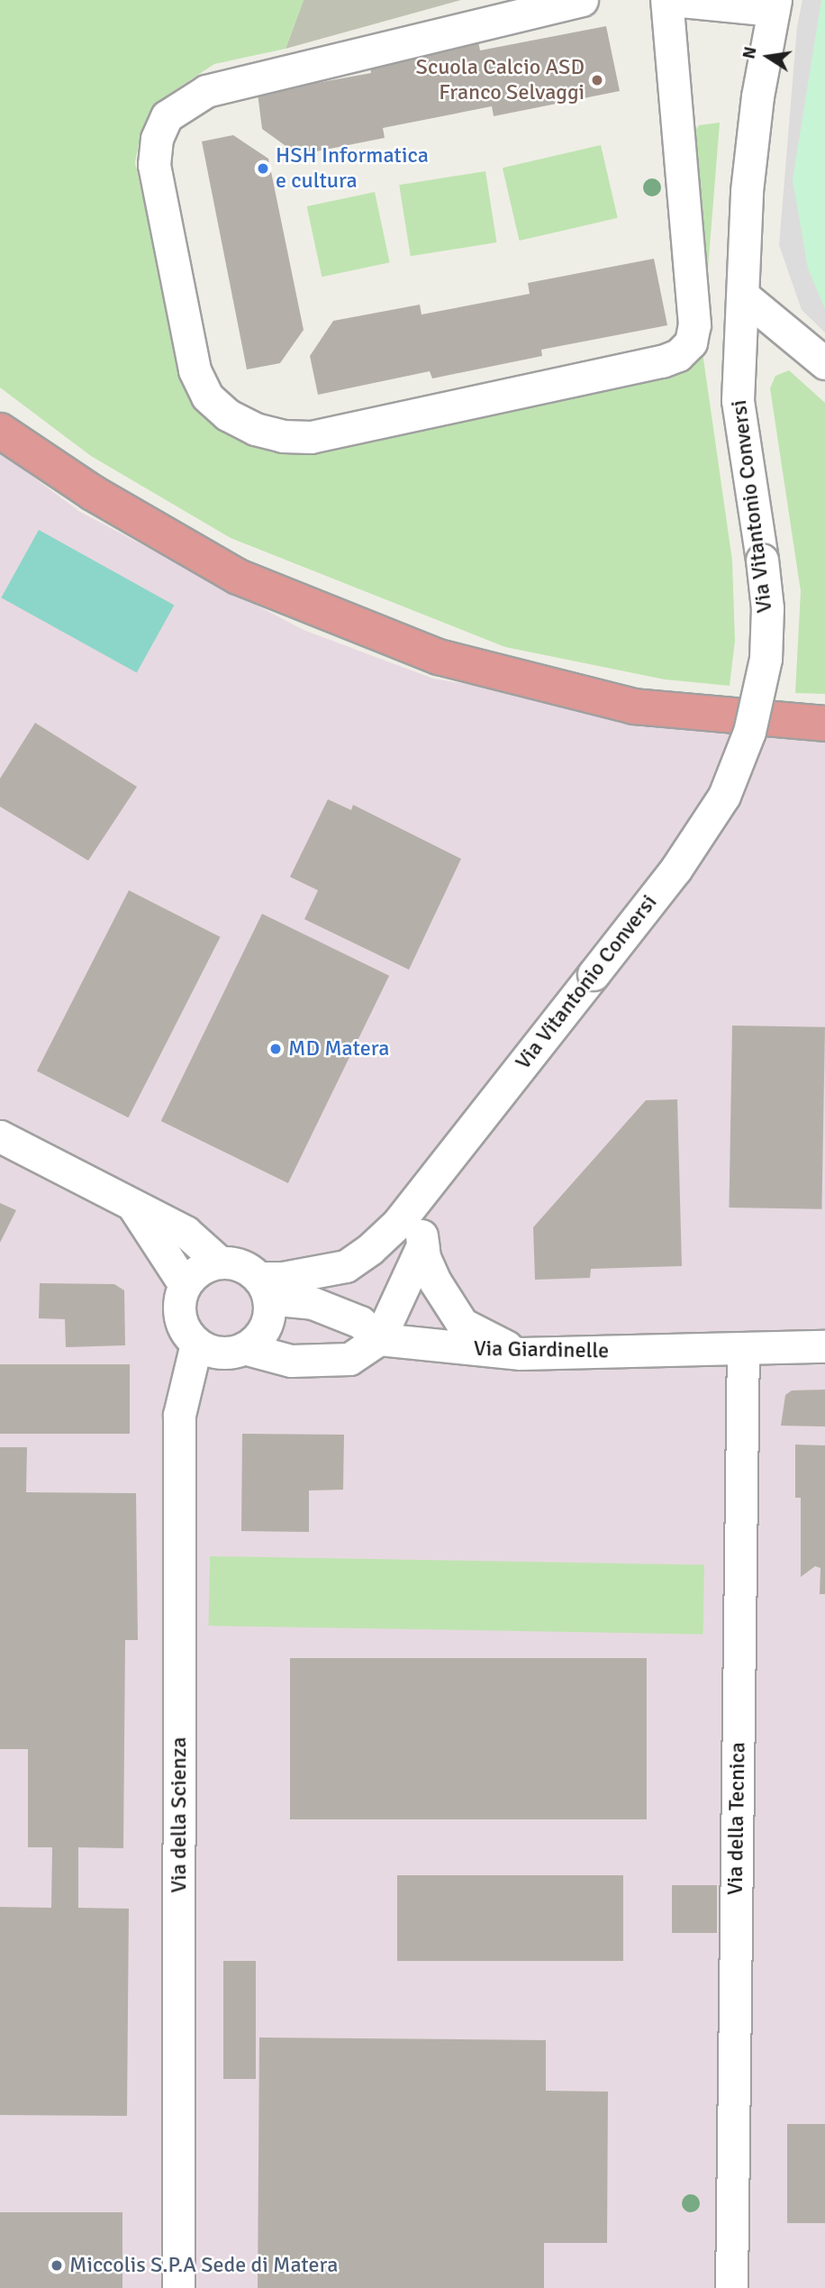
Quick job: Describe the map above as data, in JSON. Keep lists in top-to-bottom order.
{
  "streets": {
    "street": [
      "Via Vitantonio Conversi",
      "Via Giardinelle",
      "Via della Scienza",
      "Via della Tecnica"
    ]
  },
  "crossings": [
    ["Via Vitantonio Conversi", "Via Giardinelle"],
    ["Via Vitantonio Conversi", "Via della Scienza"],
    ["Via Giardinelle", "Via della Tecnica"]
  ],
  "places": [
    "Scuola Calcio ASD Franco Selvaggi",
    "HSH Informatica e cultura",
    "MD Matera",
    "Miccolis S.P.A Sede di Matera"
  ],
  "north": "left"
}
